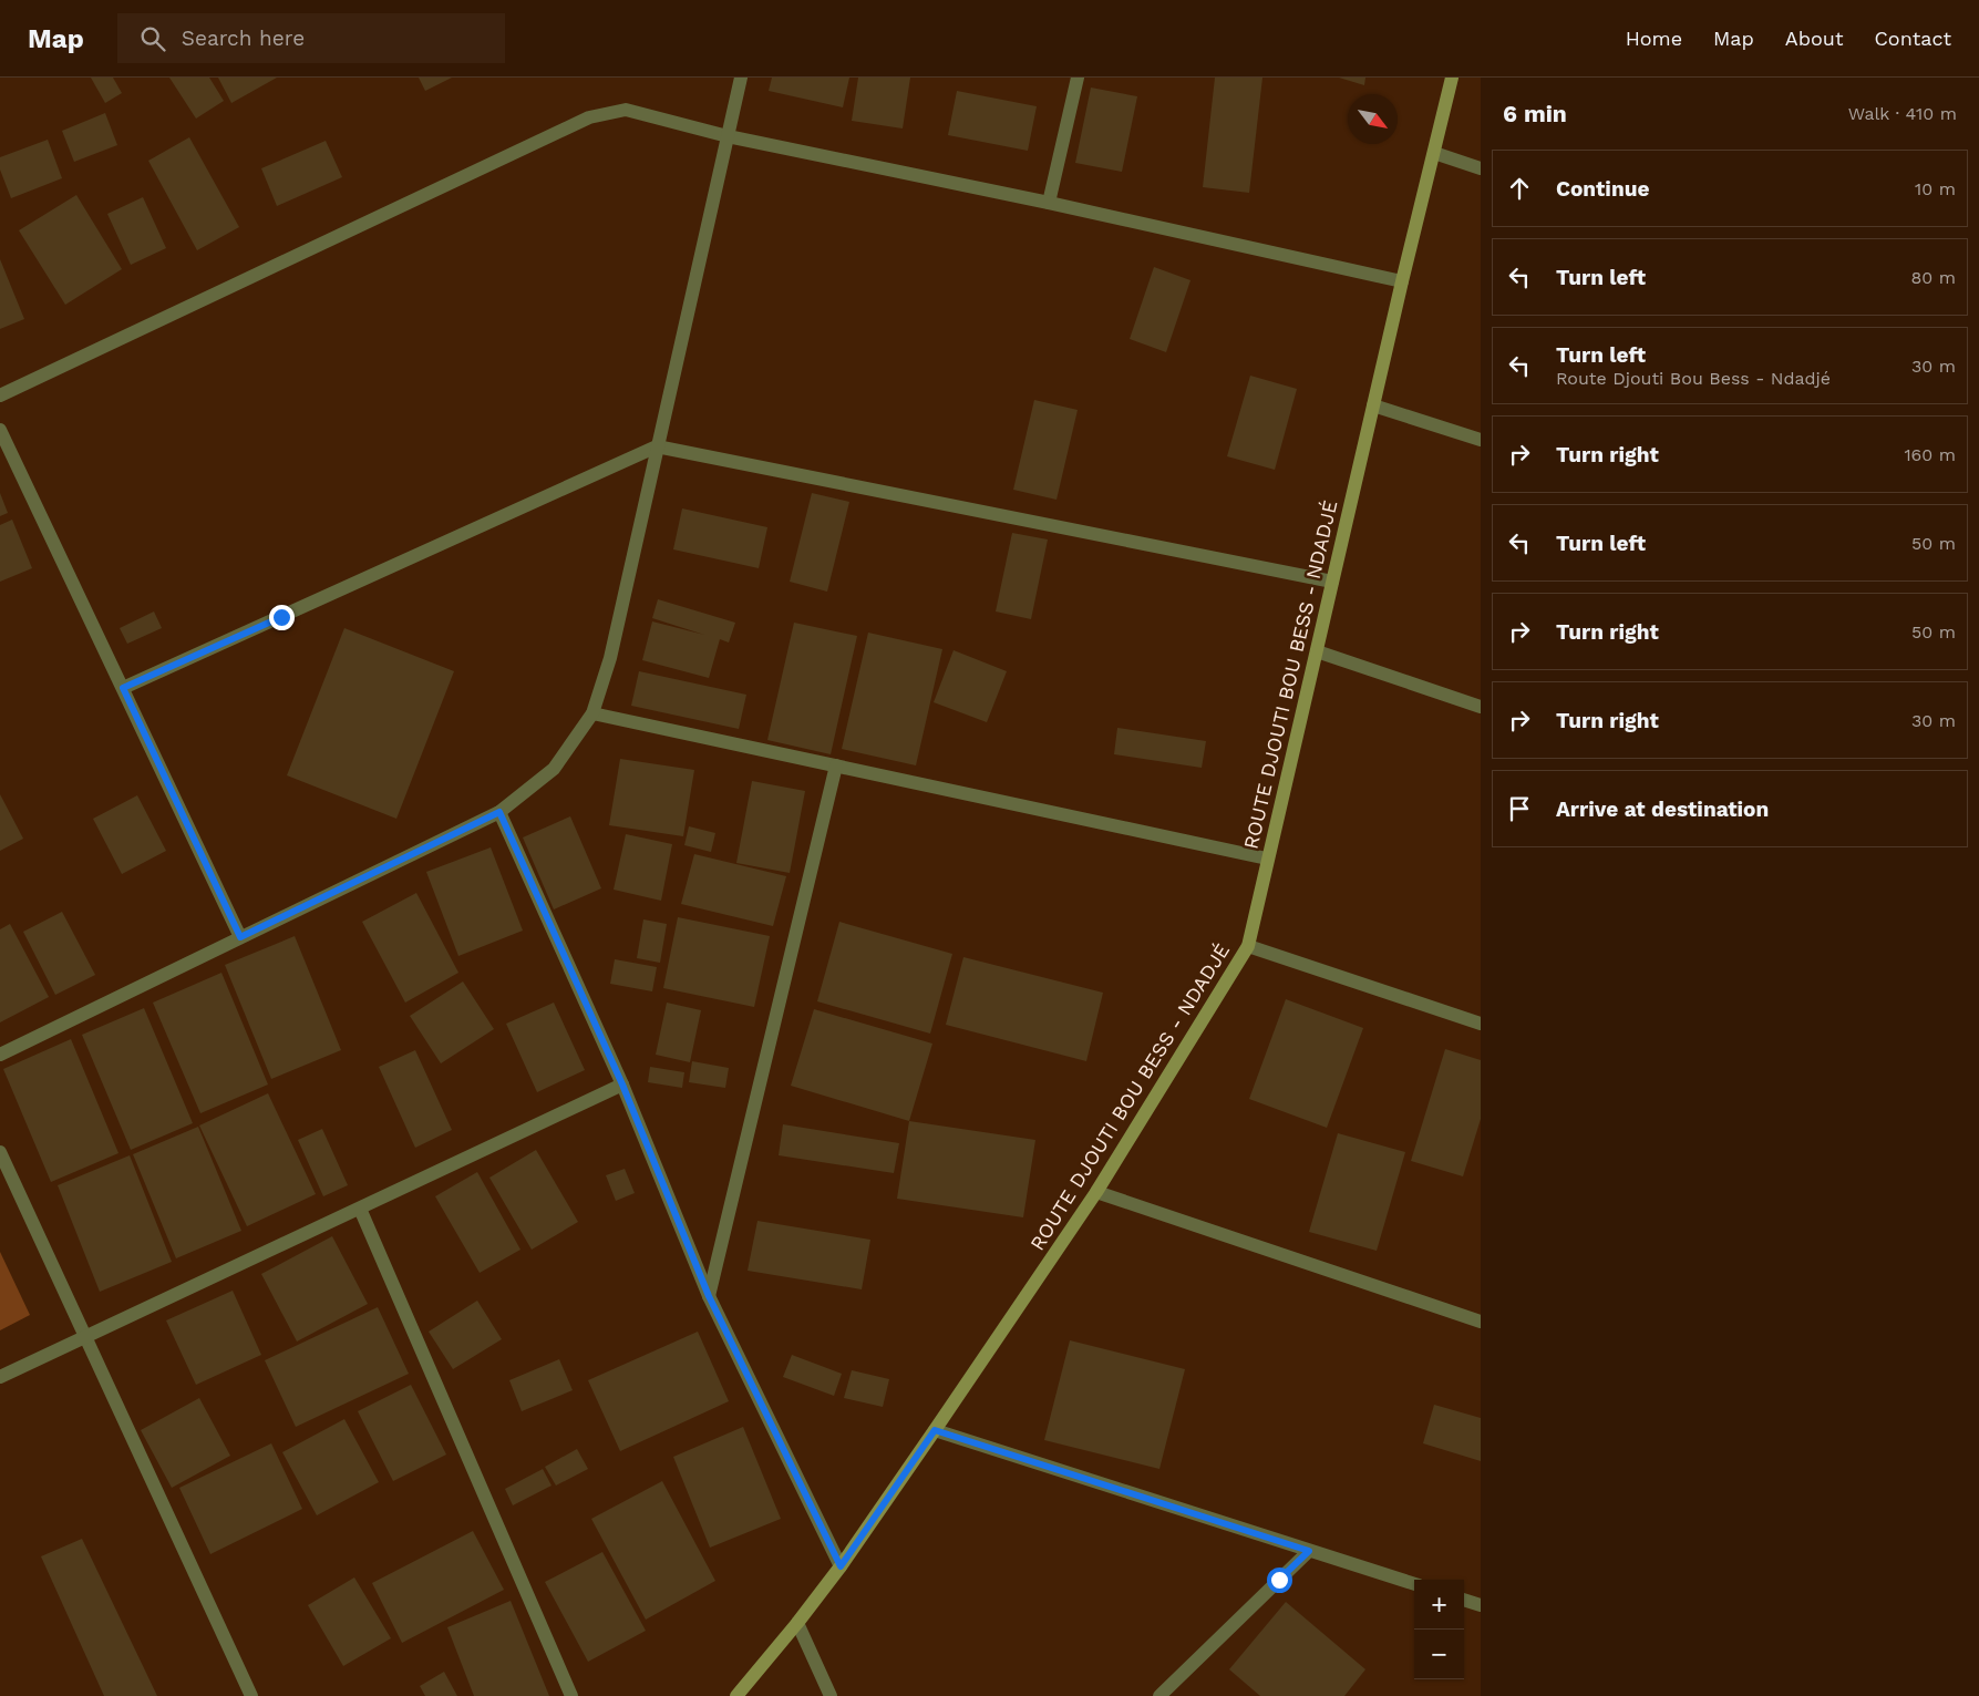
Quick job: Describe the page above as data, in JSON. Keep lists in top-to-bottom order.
{
  "streets": {
    "main road": ["ROUTE DJOUTI BOU BESS - NDADJÉ"]
  },
  "north": "bottom right",
  "page": {
    "header": "Map",
    "search": "Search here",
    "nav": [
      "Home",
      "Map",
      "About",
      "Contact"
    ],
    "heading": ["6 min", "Walk · 410 m"],
    "list": [
      ["Continue", "10 m"],
      ["Turn left", "80 m"],
      ["Turn left", "Route Djouti Bou Bess - Ndadjé", "30 m"],
      ["Turn right", "160 m"],
      ["Turn left", "50 m"],
      ["Turn right", "50 m"],
      ["Turn right", "30 m"],
      "Arrive at destination"
    ],
    "map_buttons": ["+", "−"]
  }
}
